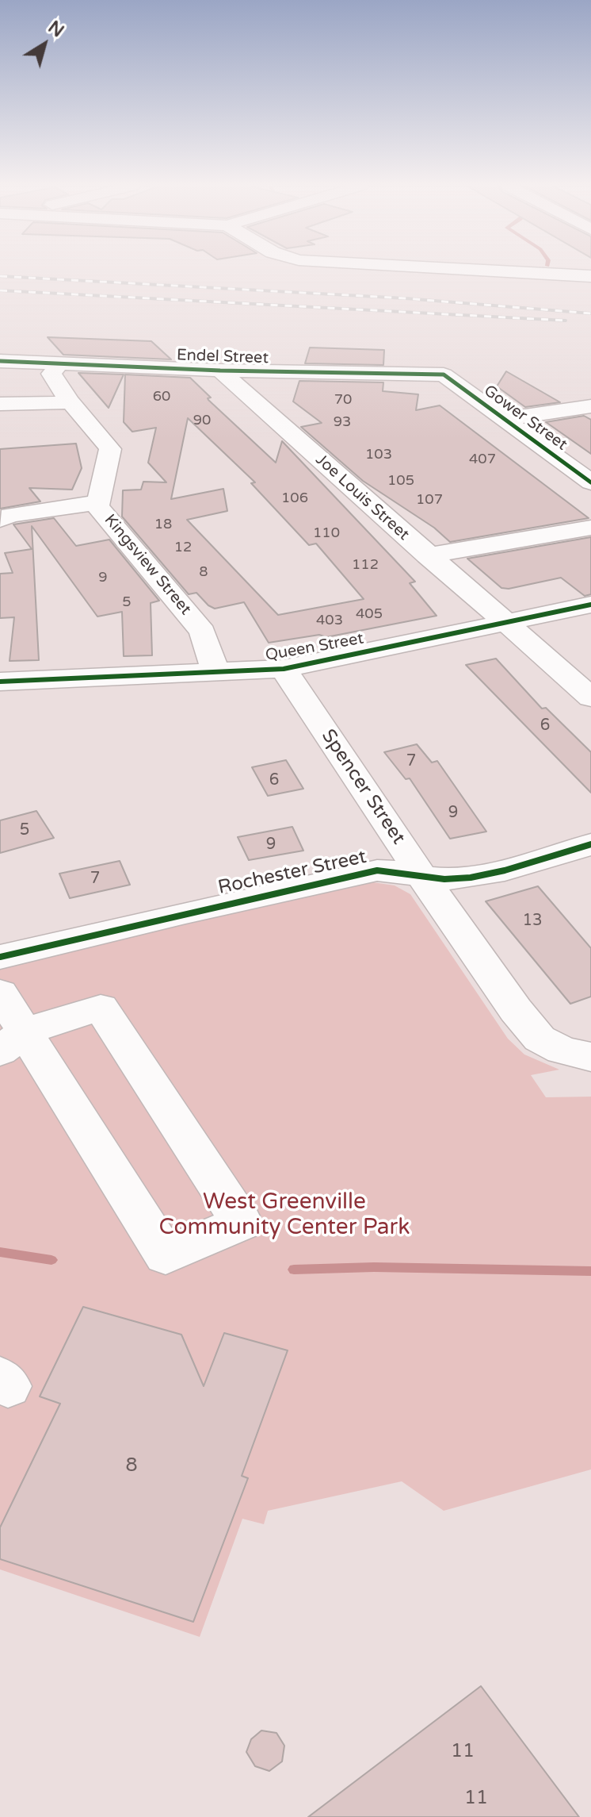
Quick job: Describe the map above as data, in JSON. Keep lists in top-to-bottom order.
{
  "streets": {
    "street": [
      "Endel Street",
      "Gower Street",
      "Joe Louis Street",
      "Kingsview Street",
      "Queen Street",
      "Spencer Street",
      "Rochester Street"
    ]
  },
  "crossings": [
    ["Endel Street", "Gower Street"],
    ["Endel Street", "Joe Louis Street"],
    ["Endel Street", "Kingsview Street"],
    ["Joe Louis Street", "Queen Street"],
    ["Kingsview Street", "Queen Street"],
    ["Queen Street", "Spencer Street"],
    ["Spencer Street", "Rochester Street"]
  ],
  "parks": ["West Greenville Community Center Park"],
  "house_numbers": [
    "60",
    "70",
    "90",
    "93",
    "103",
    "407",
    "105",
    "106",
    "107",
    "18",
    "110",
    "12",
    "112",
    "8",
    "9",
    "5",
    "405",
    "403",
    "6",
    "7",
    "6",
    "9",
    "5",
    "9",
    "7",
    "13",
    "8",
    "11",
    "11"
  ],
  "north": "top right"
}
